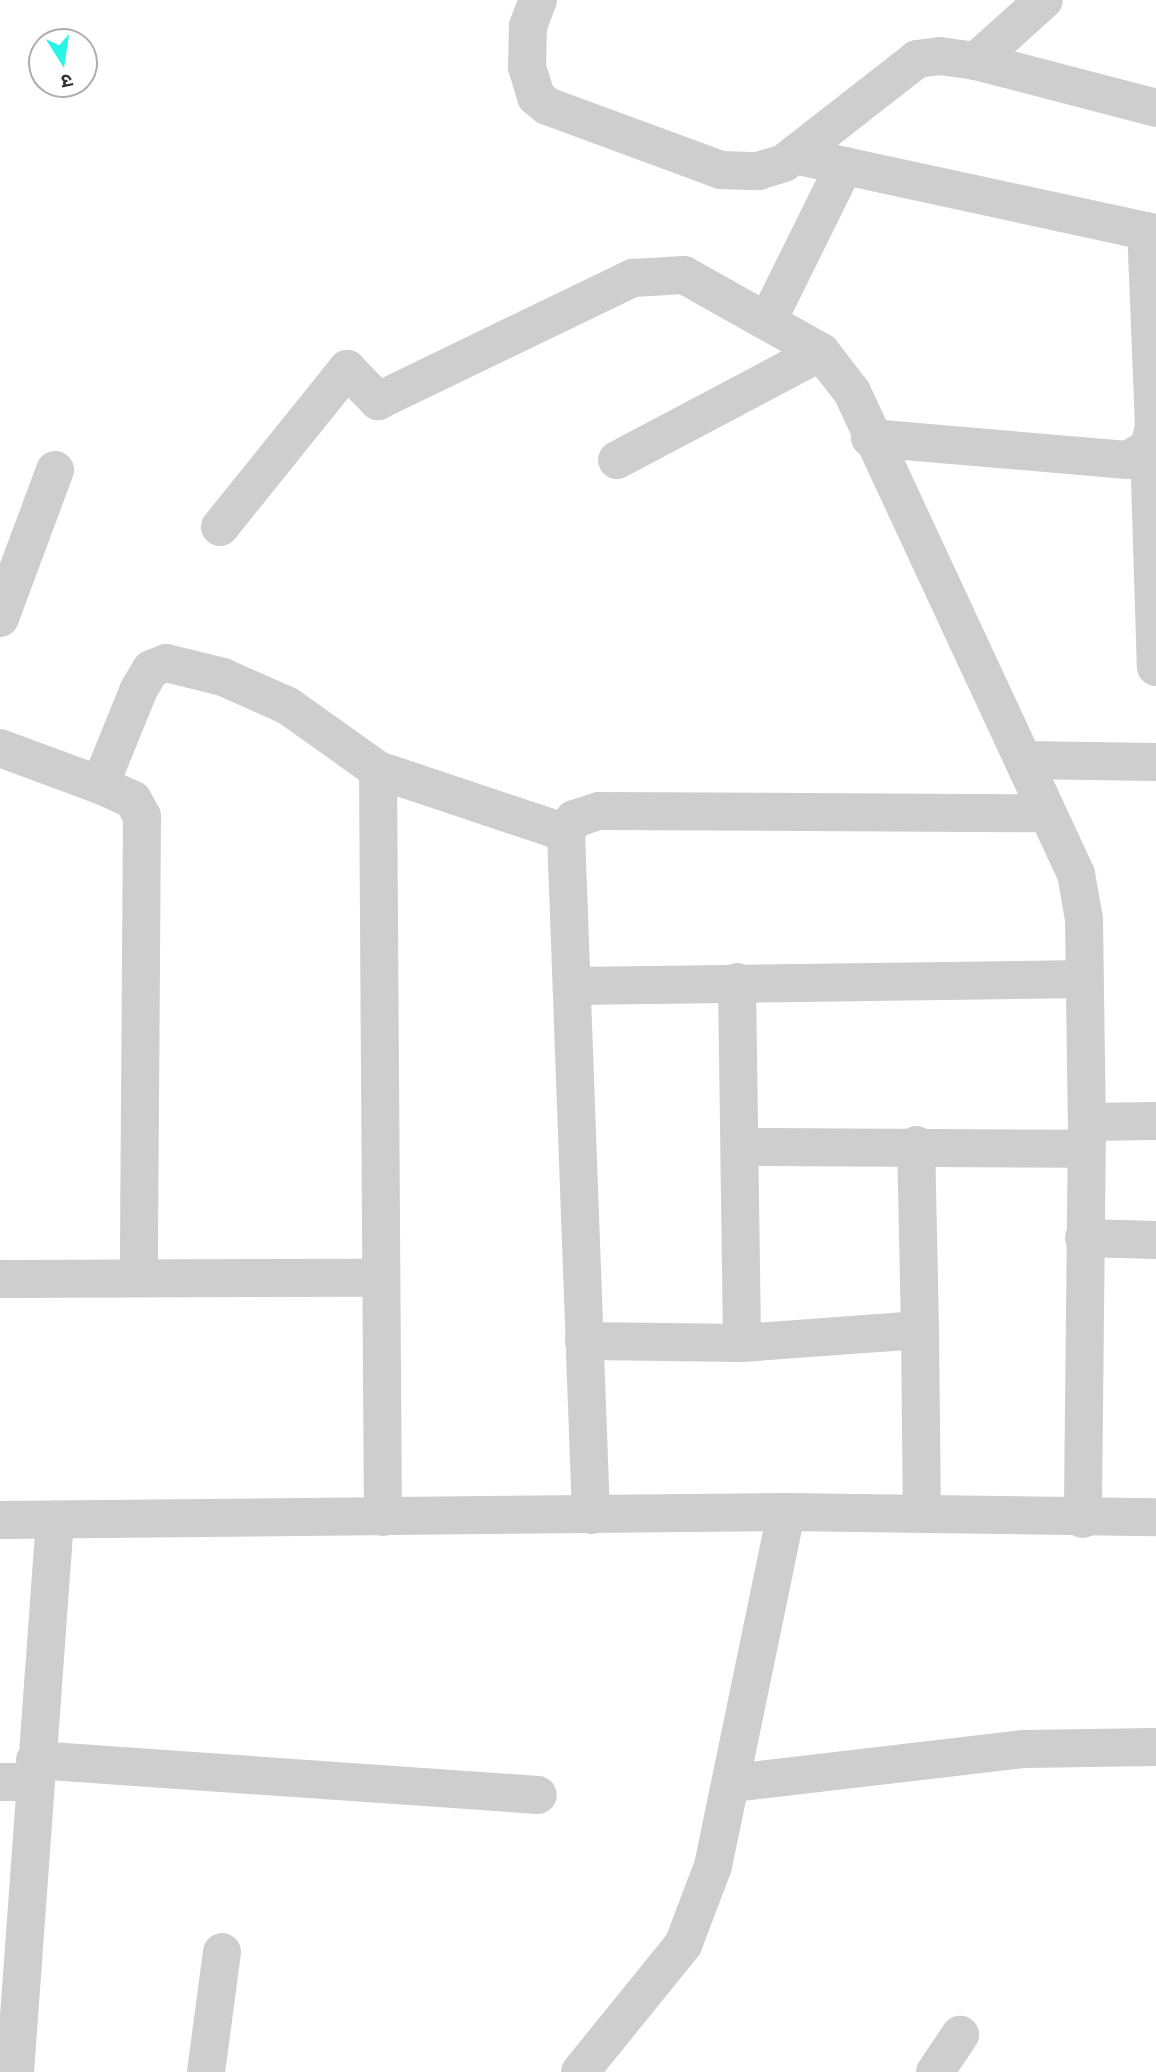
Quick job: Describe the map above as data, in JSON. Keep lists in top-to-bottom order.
{
  "north": "bottom"
}
